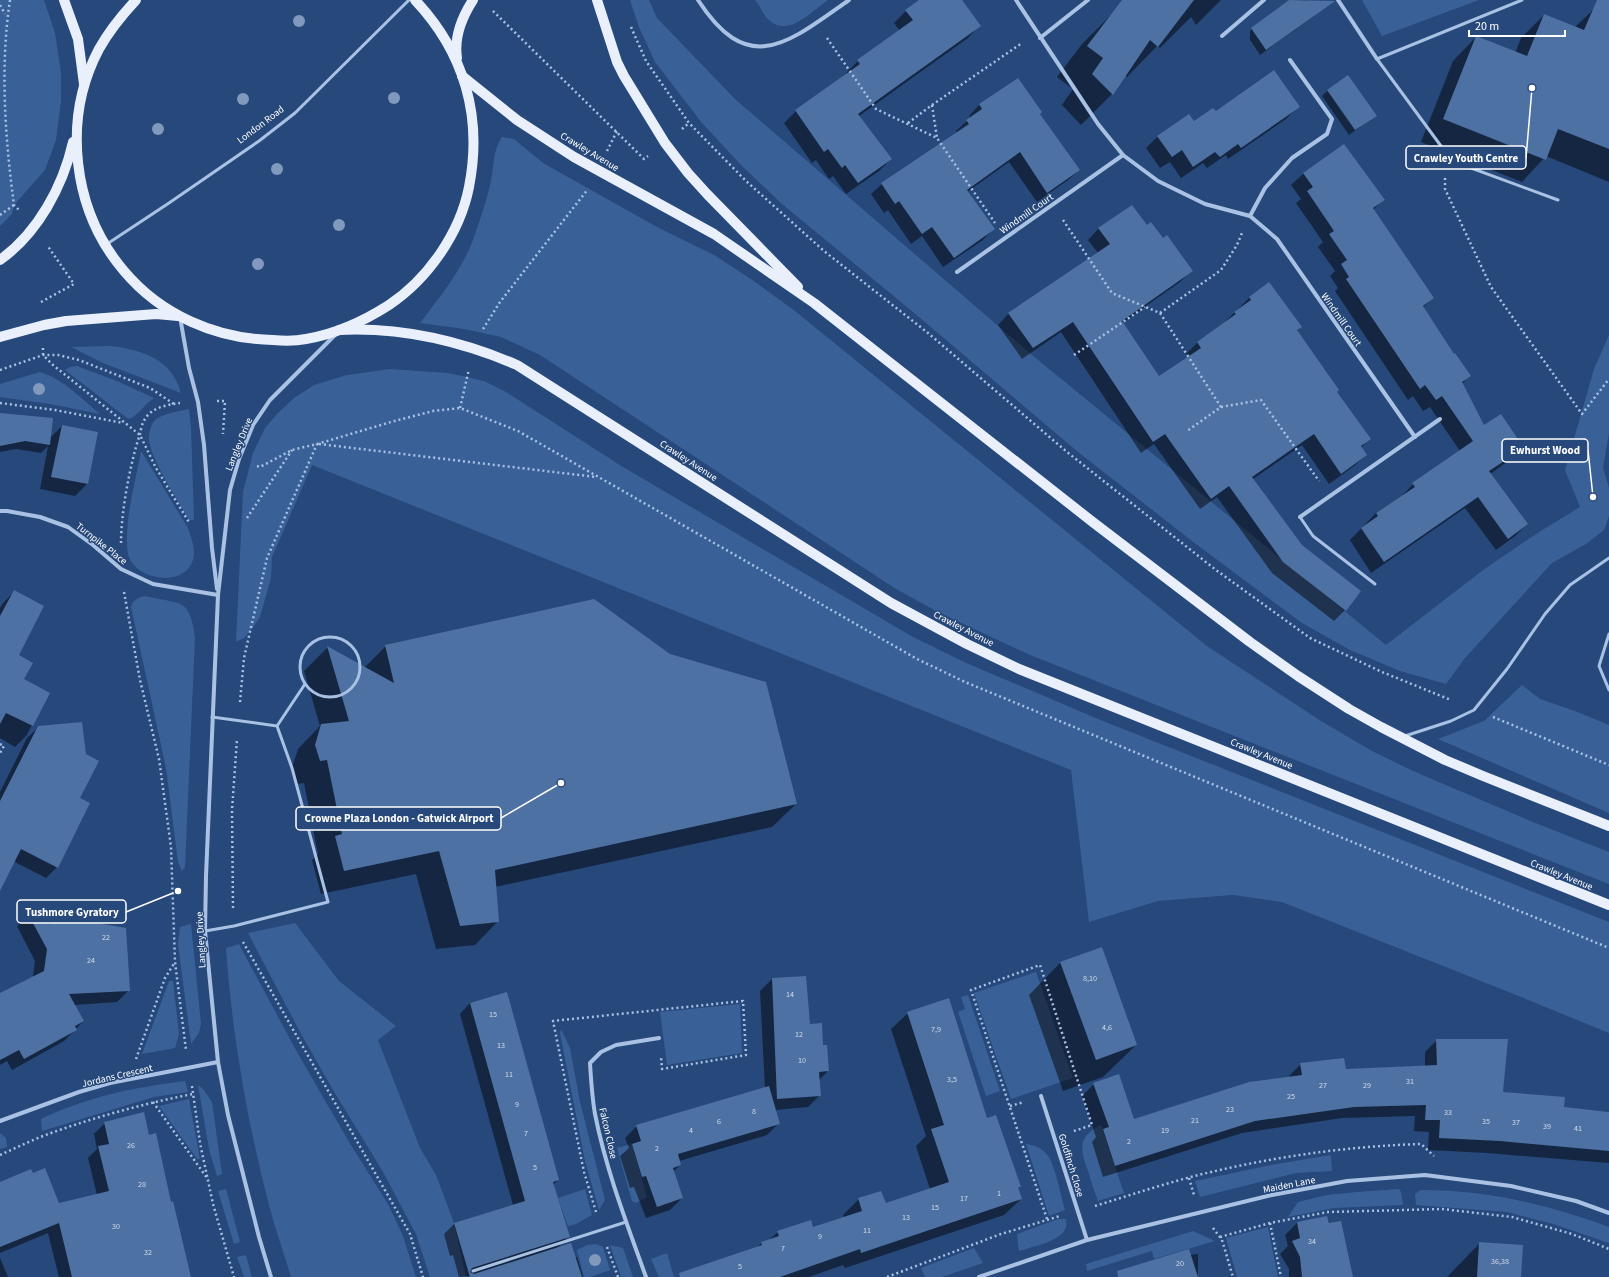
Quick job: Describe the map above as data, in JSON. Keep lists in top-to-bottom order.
{
  "streets": {
    "main road": ["Crawley Avenue"],
    "street": [
      "Windmill Court",
      "Langley Drive",
      "Turnpike Place",
      "Jordans Crescent",
      "Falcon Close",
      "Goldfinch Close",
      "Maiden Lane"
    ],
    "lane": ["London Road"]
  },
  "crossings": [
    ["Crawley Avenue", "Langley Drive"],
    ["Langley Drive", "Turnpike Place"],
    ["Langley Drive", "Jordans Crescent"],
    ["Goldfinch Close", "Maiden Lane"]
  ],
  "places": [
    "Crawley Youth Centre",
    "Ewhurst Wood",
    "Crowne Plaza London - Gatwick Airport",
    "Tushmore Gyratory"
  ],
  "house_numbers": [
    "22",
    "24",
    "8,10",
    "14",
    "15",
    "4,6",
    "7,9",
    "12",
    "13",
    "10",
    "11",
    "3,5",
    "31",
    "27",
    "29",
    "25",
    "9",
    "23",
    "8",
    "33",
    "21",
    "6",
    "35",
    "37",
    "39",
    "41",
    "4",
    "19",
    "7",
    "2",
    "26",
    "2",
    "5",
    "28",
    "1",
    "17",
    "15",
    "13",
    "30",
    "11",
    "9",
    "34",
    "7",
    "32",
    "36,38",
    "20",
    "5"
  ],
  "scale_bar": "20 m"
}
